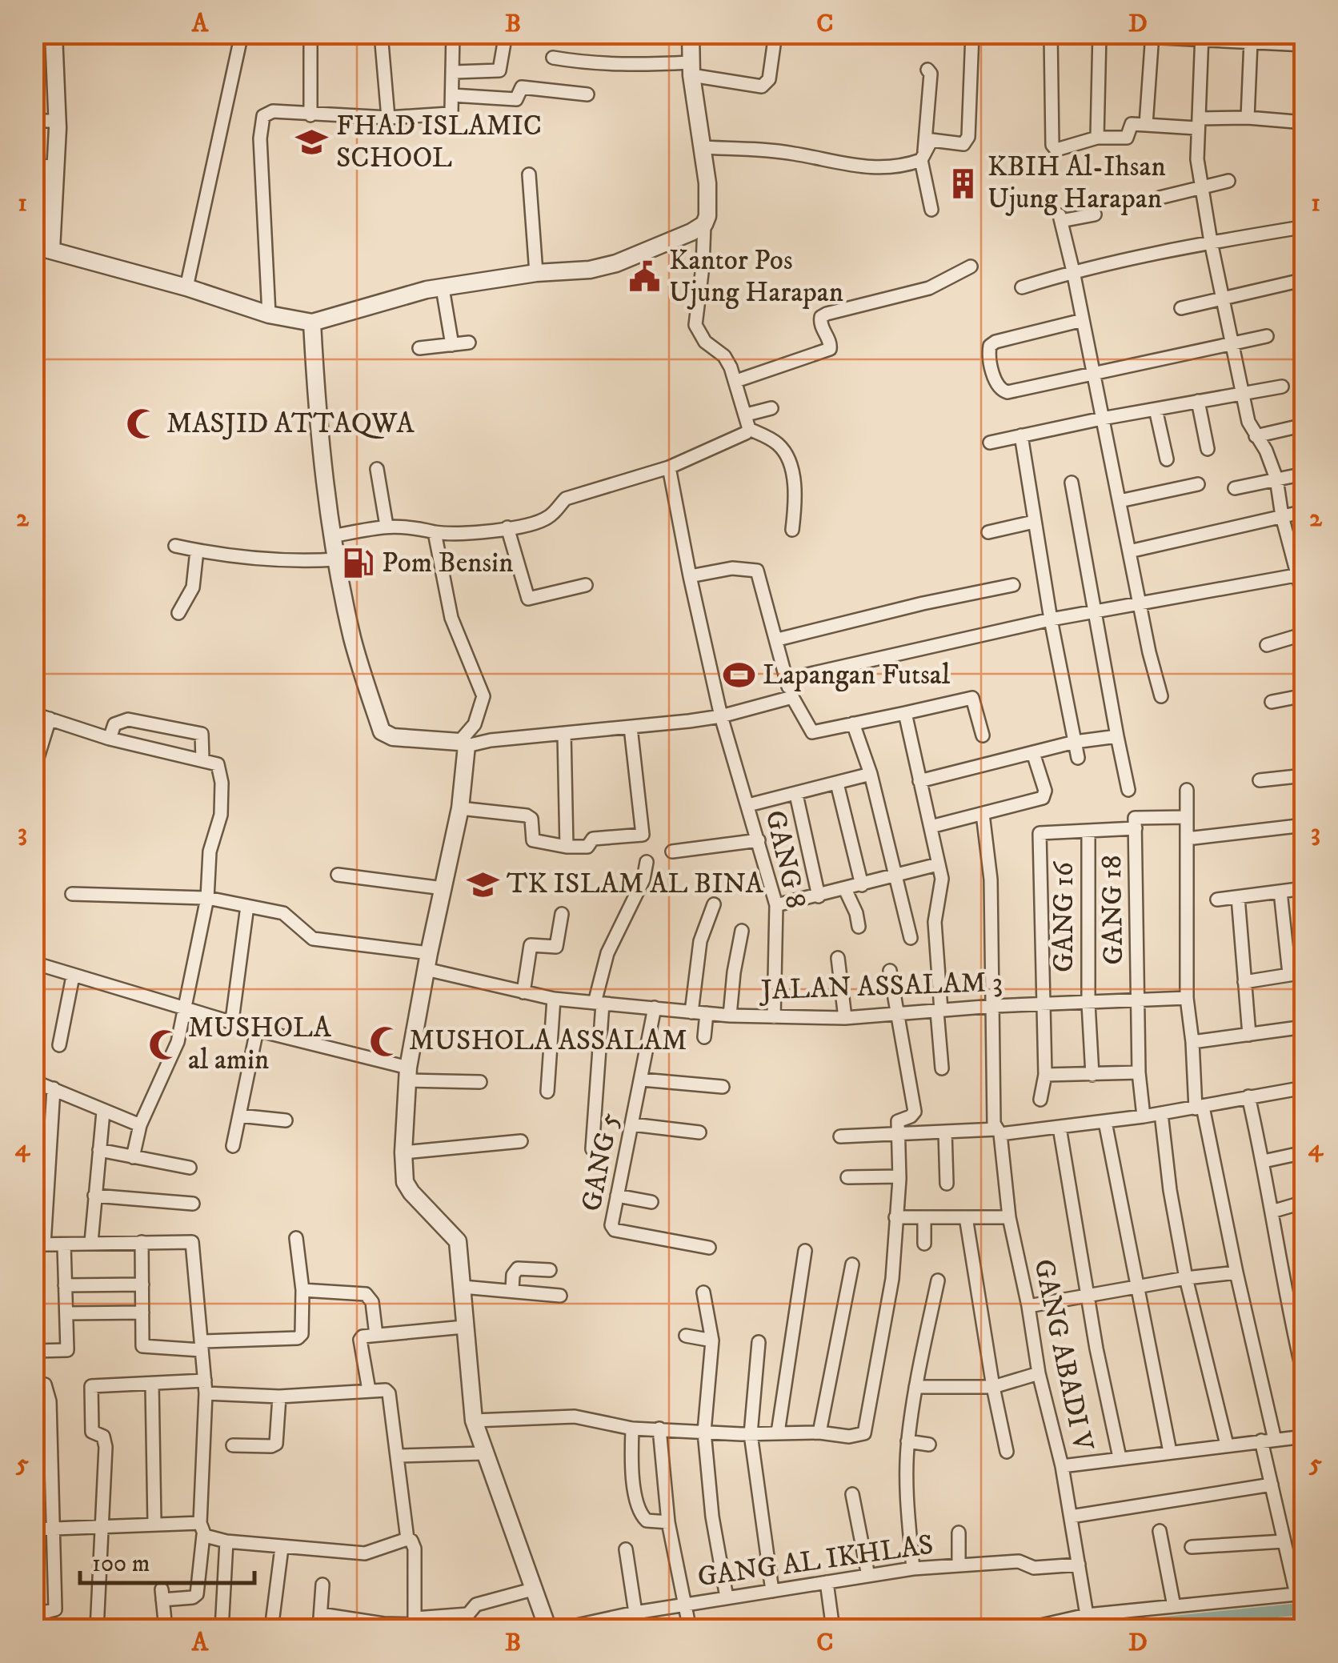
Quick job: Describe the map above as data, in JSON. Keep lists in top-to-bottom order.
{
  "streets": {
    "street": [
      "GANG 8",
      "GANG 18",
      "GANG 16",
      "JALAN ASSALAM 3",
      "GANG 5",
      "GANG ABADI V",
      "GANG AL IKHLAS"
    ]
  },
  "crossings": [
    ["GANG 8", "JALAN ASSALAM 3"],
    ["GANG 18", "JALAN ASSALAM 3"],
    ["GANG 16", "JALAN ASSALAM 3"],
    ["JALAN ASSALAM 3", "GANG 5"],
    ["JALAN ASSALAM 3", "GANG ABADI V"],
    ["GANG ABADI V", "GANG AL IKHLAS"]
  ],
  "places": {
    "school or university": ["FHAD ISLAMIC SCHOOL", "TK ISLAM AL BINA"],
    "building": ["KBIH Al-Ihsan Ujung Harapan"],
    "public building": ["Kantor Pos Ujung Harapan"],
    "mosque": ["MASJID ATTAQWA", "MUSHOLA ASSALAM", "MUSHOLA al amin"],
    "fuel station": ["Pom Bensin"],
    "sports": ["Lapangan Futsal"]
  },
  "scale_bar": "100 m",
  "grid": {
    "columns": [
      "A",
      "B",
      "C",
      "D"
    ],
    "rows": [
      "1",
      "2",
      "3",
      "4",
      "5"
    ]
  }
}
